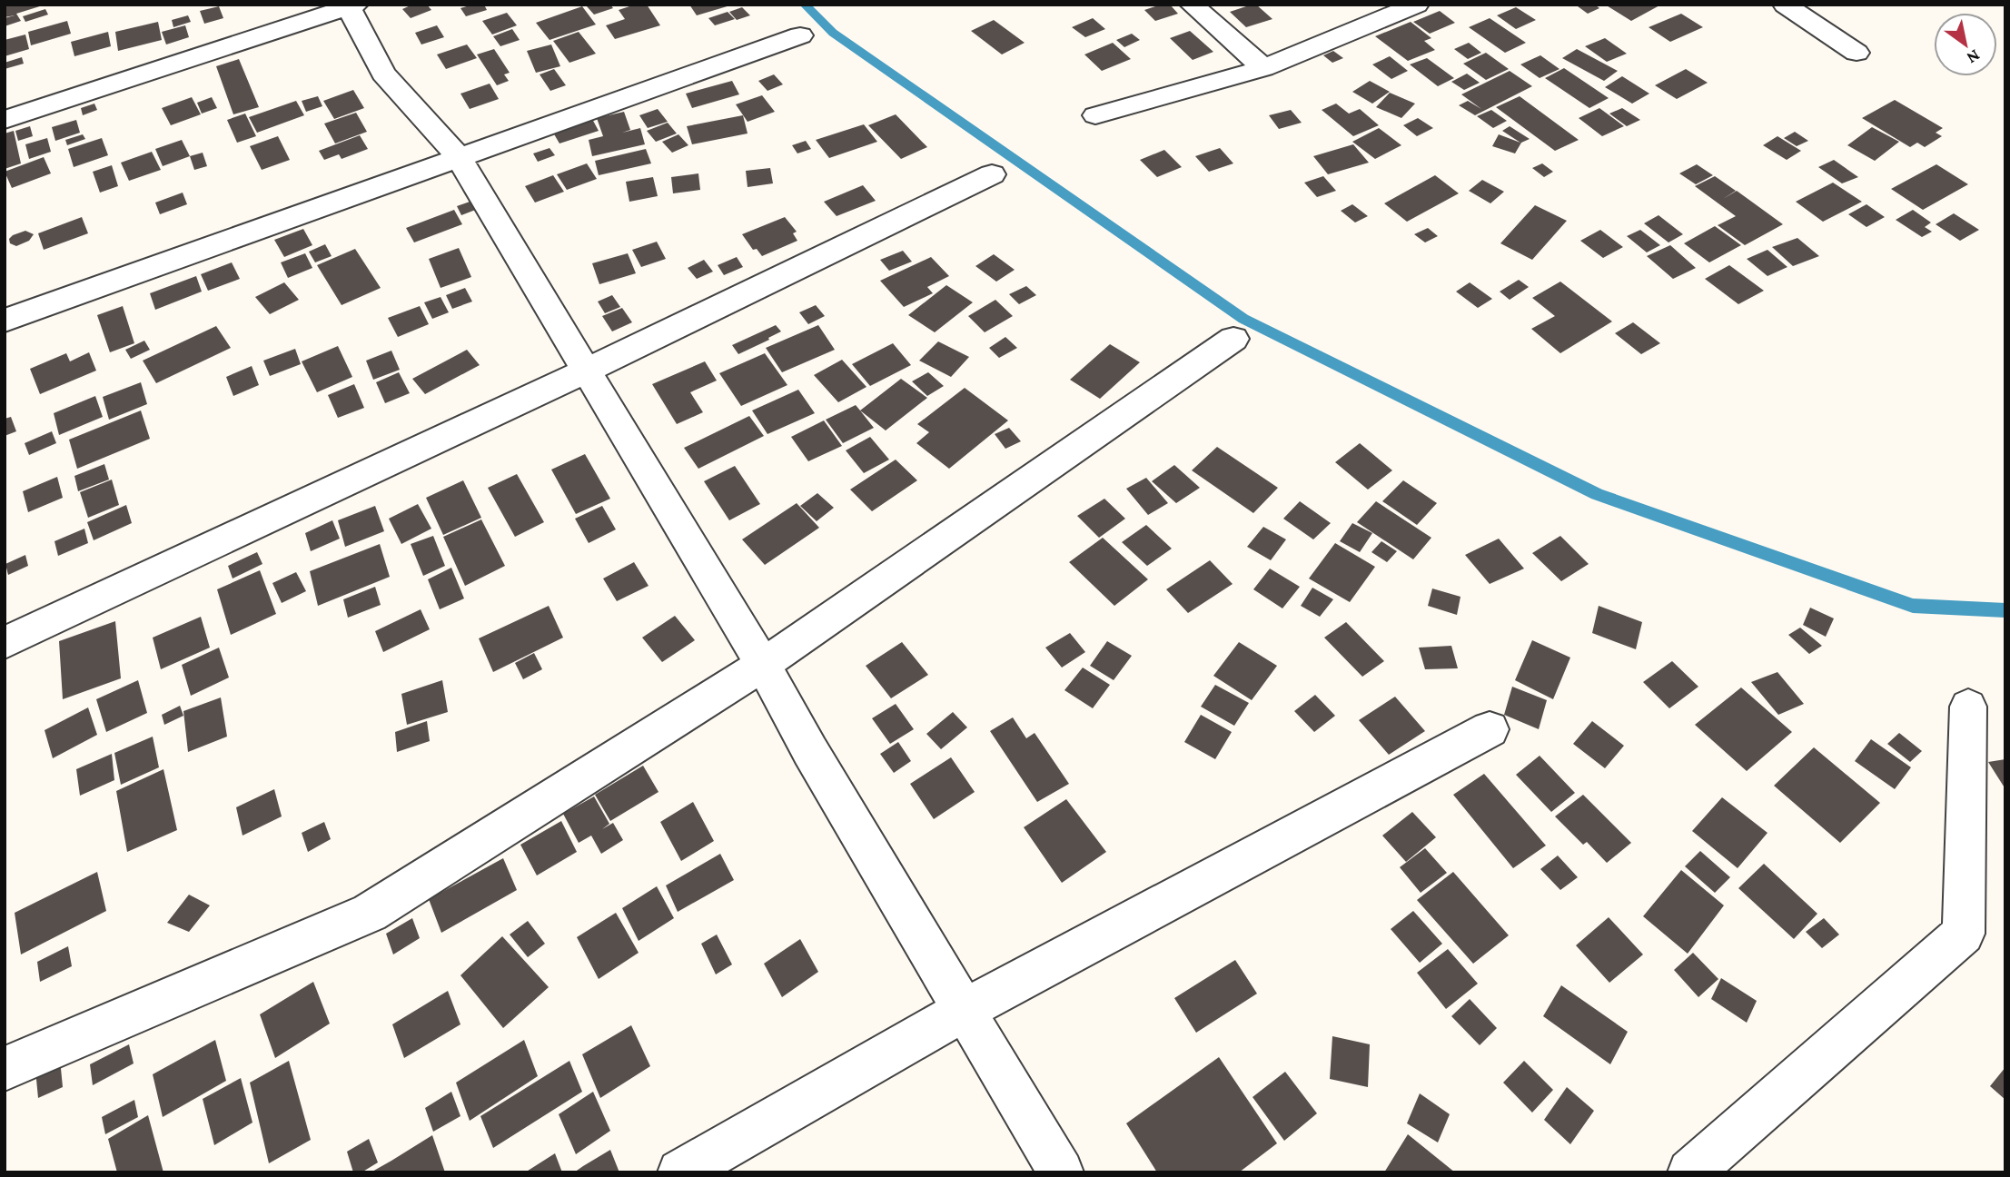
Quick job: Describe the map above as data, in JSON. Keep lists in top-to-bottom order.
{
  "north": "bottom right"
}
